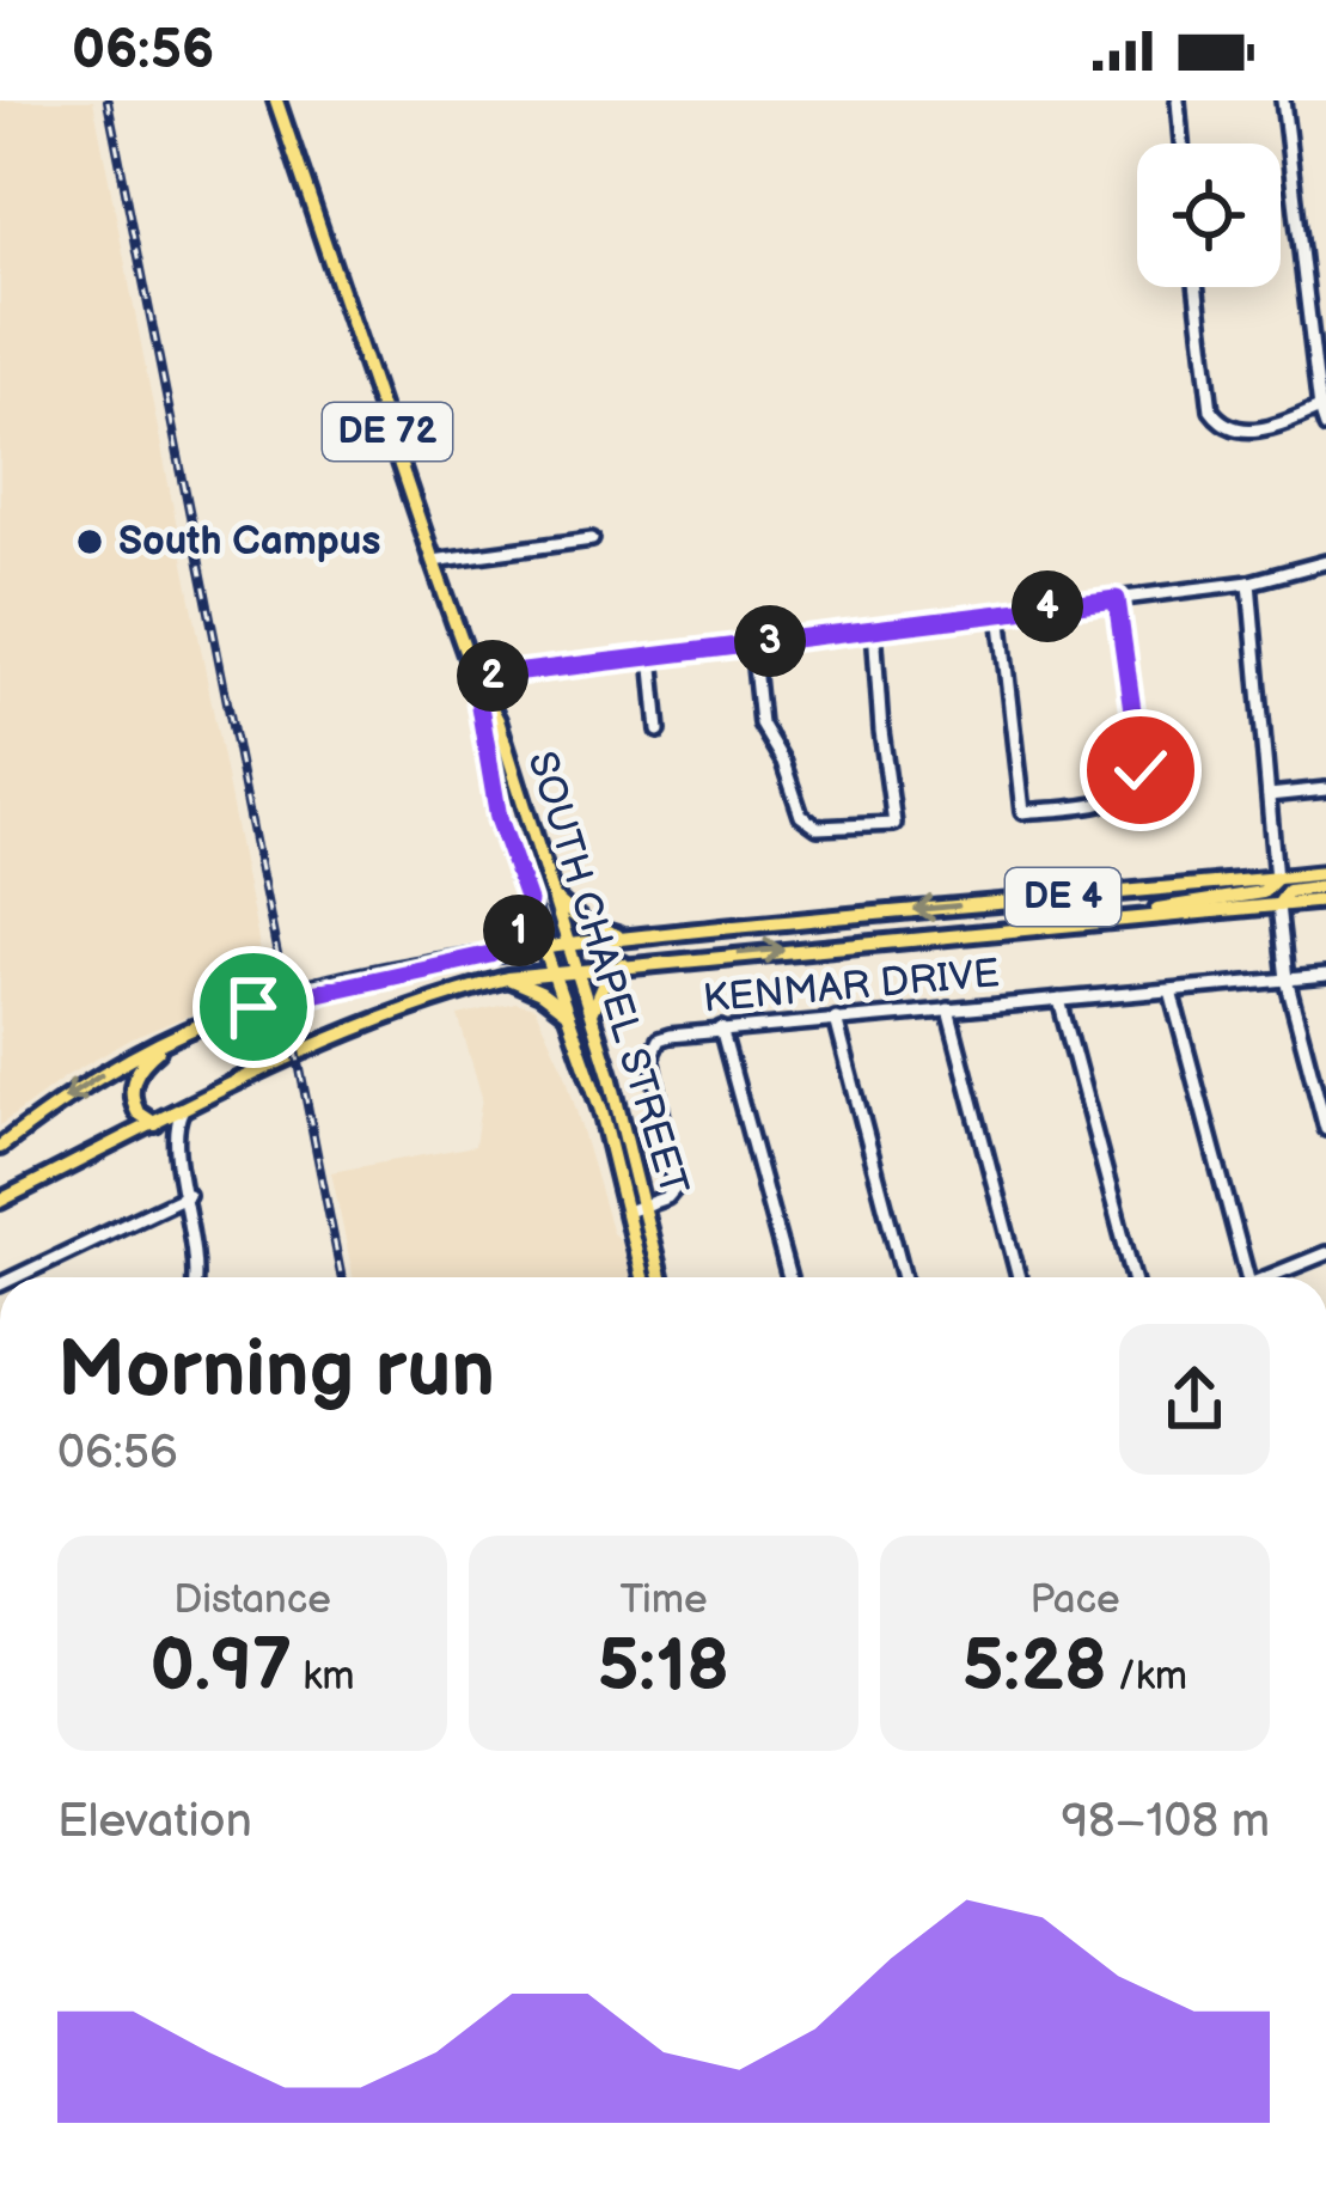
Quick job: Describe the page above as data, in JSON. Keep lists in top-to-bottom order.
{
  "streets": {
    "main road": ["DE 72", "DE 4", "SOUTH CHAPEL STREET"],
    "street": ["KENMAR DRIVE"]
  },
  "crossings": [
    ["DE 4", "SOUTH CHAPEL STREET"],
    ["SOUTH CHAPEL STREET", "KENMAR DRIVE"]
  ],
  "places": ["South Campus"],
  "page": {
    "status": "06:56",
    "pins": [
      "4",
      "3",
      "2",
      "1"
    ],
    "heading": ["Morning run", "06:56"],
    "stats": [
      ["Distance", "0.97 km"],
      ["Time", "5:18"],
      ["Pace", "5:28 /km"]
    ],
    "chart": ["Elevation", "98–108 m"]
  }
}
